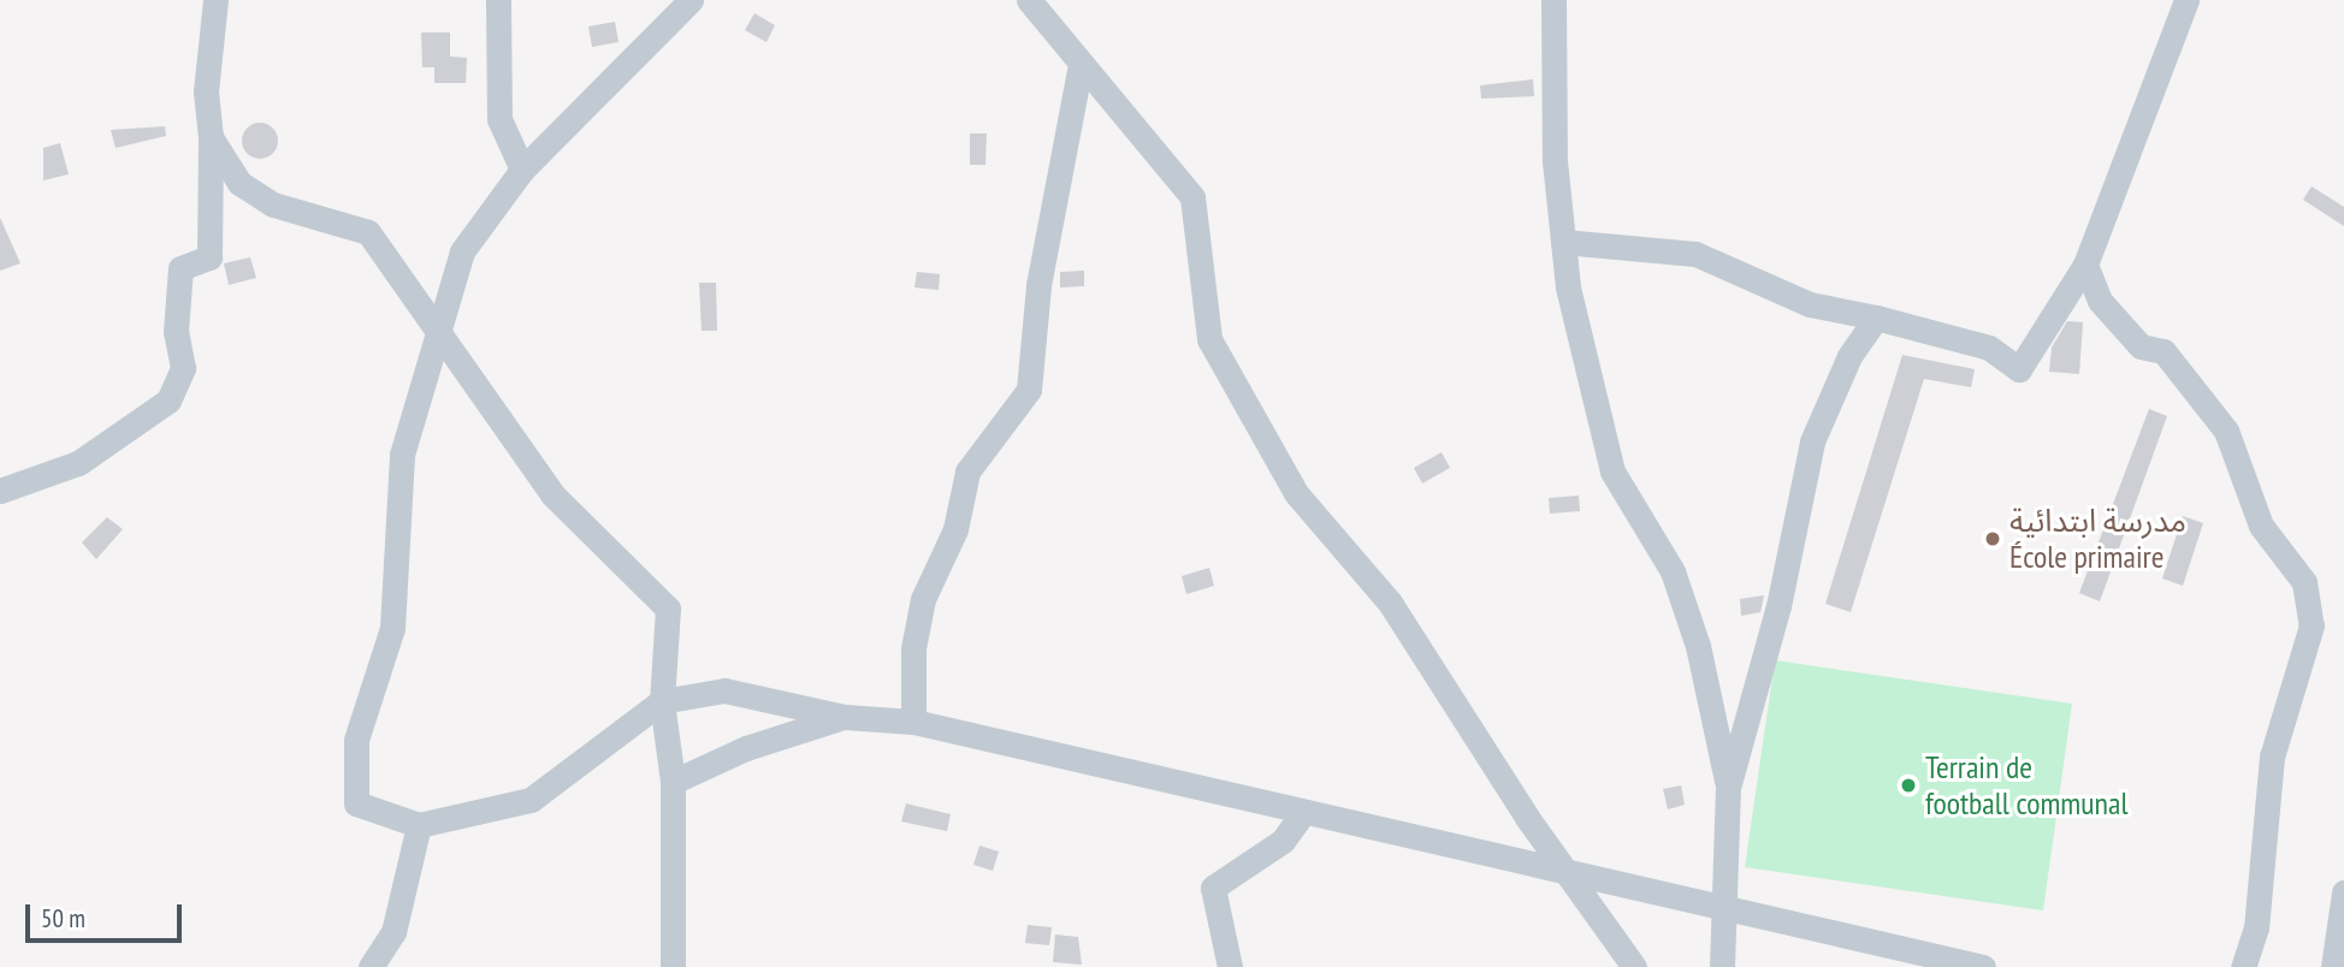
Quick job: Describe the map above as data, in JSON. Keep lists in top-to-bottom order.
{
  "places": ["مدرسة ابتدائية École primaire", "Terrain de football communal"],
  "scale_bar": "50 m"
}
